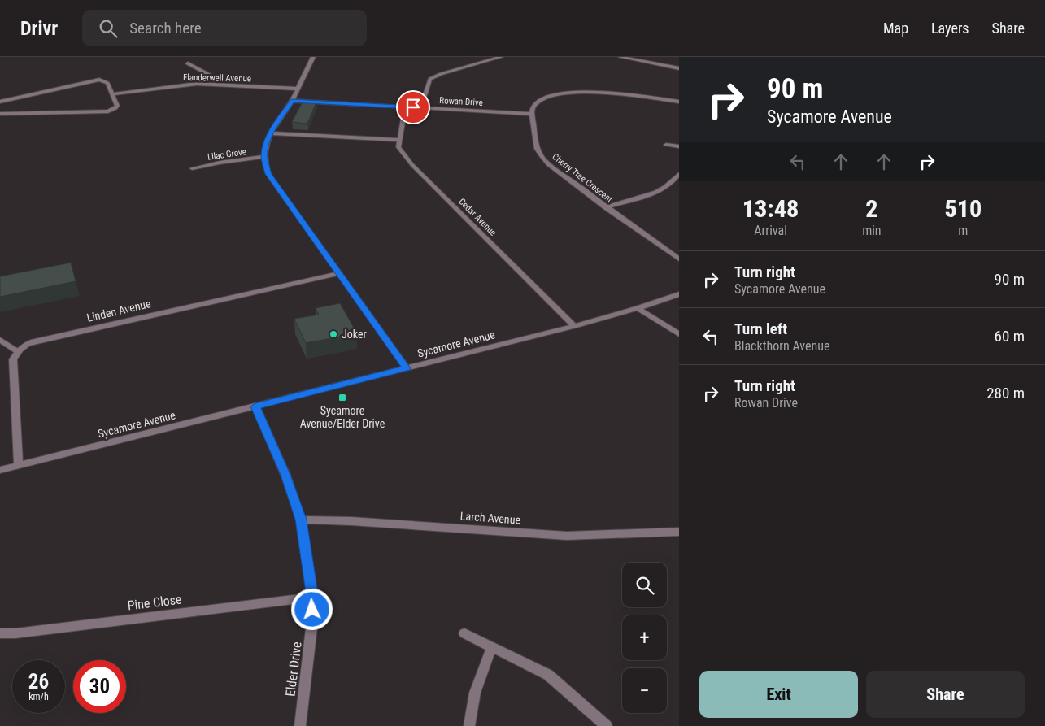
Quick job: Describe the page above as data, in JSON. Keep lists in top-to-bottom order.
{
  "streets": {
    "street": [
      "Flanderwell Avenue",
      "Rowan Drive",
      "Lilac Grove",
      "Cherry Tree Crescent",
      "Cedar Avenue",
      "Linden Avenue",
      "Sycamore Avenue",
      "Larch Avenue",
      "Pine Close",
      "Elder Drive"
    ]
  },
  "crossings": [
    ["Rowan Drive", "Cherry Tree Crescent"],
    ["Rowan Drive", "Cedar Avenue"],
    ["Cedar Avenue", "Sycamore Avenue"],
    ["Sycamore Avenue", "Elder Drive"],
    ["Larch Avenue", "Elder Drive"],
    ["Pine Close", "Elder Drive"]
  ],
  "places": {
    "other": ["Joker"],
    "transit": ["Sycamore Avenue/Elder Drive"]
  },
  "page": {
    "header": "Drivr",
    "search": "Search here",
    "nav": ["Map", "Layers", "Share"],
    "turn": ["90 m", "Sycamore Avenue"],
    "eta": [
      "13:48",
      "Arrival",
      "2",
      "min",
      "510",
      "m"
    ],
    "list": [
      {
        "name": "Turn right",
        "note": "Sycamore Avenue",
        "value": "90 m"
      },
      {
        "name": "Turn left",
        "note": "Blackthorn Avenue",
        "value": "60 m"
      },
      {
        "name": "Turn right",
        "note": "Rowan Drive",
        "value": "280 m"
      }
    ],
    "map_buttons": ["+", "−"],
    "speed": "26 km/h",
    "limit": "30",
    "buttons": ["Exit", "Share"]
  }
}
